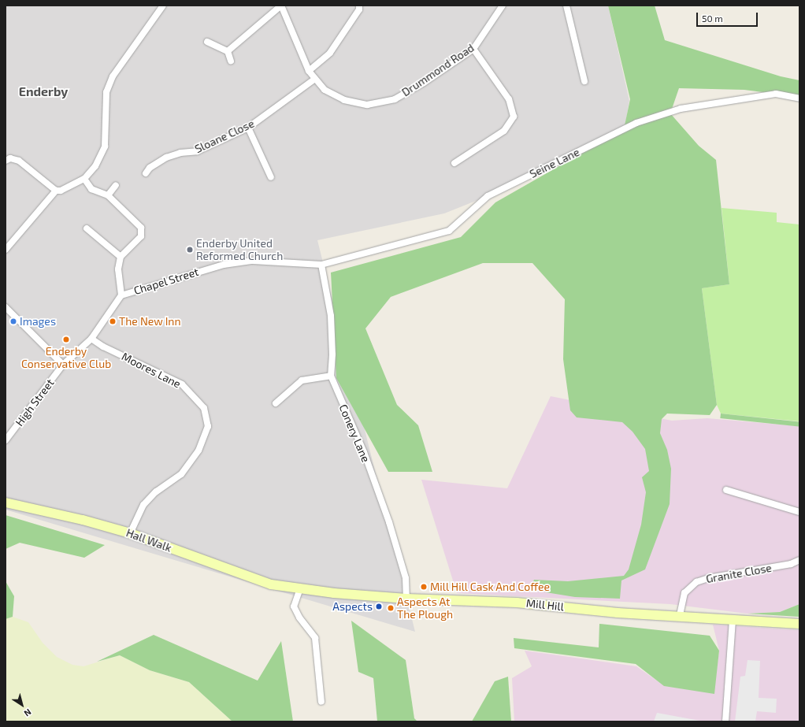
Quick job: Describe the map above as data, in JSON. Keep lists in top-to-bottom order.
{
  "streets": {
    "main road": ["Hall Walk", "Mill Hill"],
    "street": [
      "Drummond Road",
      "Sloane Close",
      "Seine Lane",
      "Chapel Street",
      "Moores Lane",
      "High Street",
      "Conery Lane",
      "Granite Close"
    ]
  },
  "crossings": [
    ["Drummond Road", "Sloane Close"],
    ["Seine Lane", "Chapel Street"],
    ["Seine Lane", "Conery Lane"],
    ["Chapel Street", "Moores Lane"],
    ["Chapel Street", "High Street"],
    ["Chapel Street", "Conery Lane"],
    ["Moores Lane", "Hall Walk"],
    ["Conery Lane", "Mill Hill"],
    ["Hall Walk", "Mill Hill"],
    ["Granite Close", "Mill Hill"]
  ],
  "districts": ["Enderby"],
  "places": [
    "Enderby United Reformed Church",
    "Images",
    "The New Inn",
    "Enderby Conservative Club",
    "Mill Hill Cask And Coffee",
    "Aspects",
    "Aspects At The Plough"
  ],
  "scale_bar": "50 m",
  "north": "bottom right"
}
